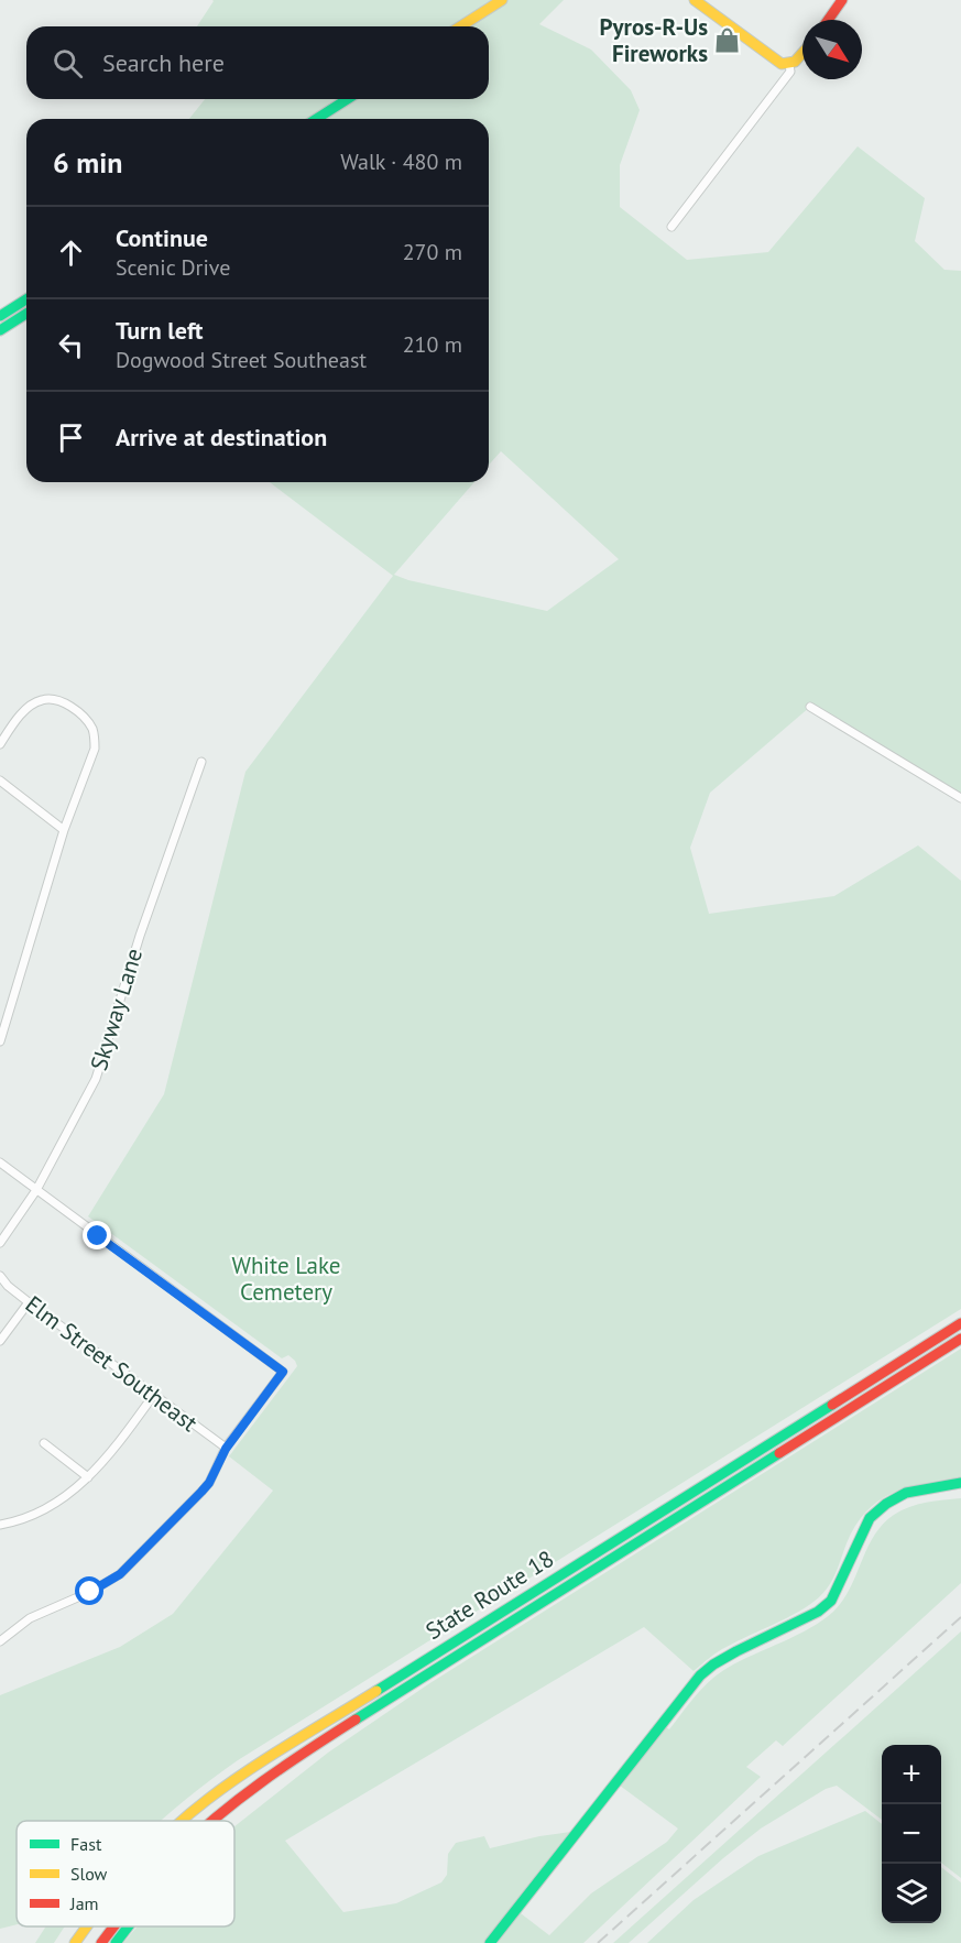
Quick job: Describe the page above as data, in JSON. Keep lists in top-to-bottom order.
{
  "streets": {
    "main road": ["State Route 18"],
    "street": ["Skyway Lane", "Elm Street Southeast"]
  },
  "parks": ["White Lake Cemetery"],
  "places": {
    "shop": ["Pyros-R-Us Fireworks"]
  },
  "legend": ["Fast", "Slow", "Jam"],
  "north": "bottom right",
  "page": {
    "search": "Search here",
    "heading": ["6 min", "Walk · 480 m"],
    "list": [
      ["Continue", "Scenic Drive", "270 m"],
      ["Turn left", "Dogwood Street Southeast", "210 m"],
      "Arrive at destination"
    ],
    "map_buttons": ["+", "−"]
  }
}
